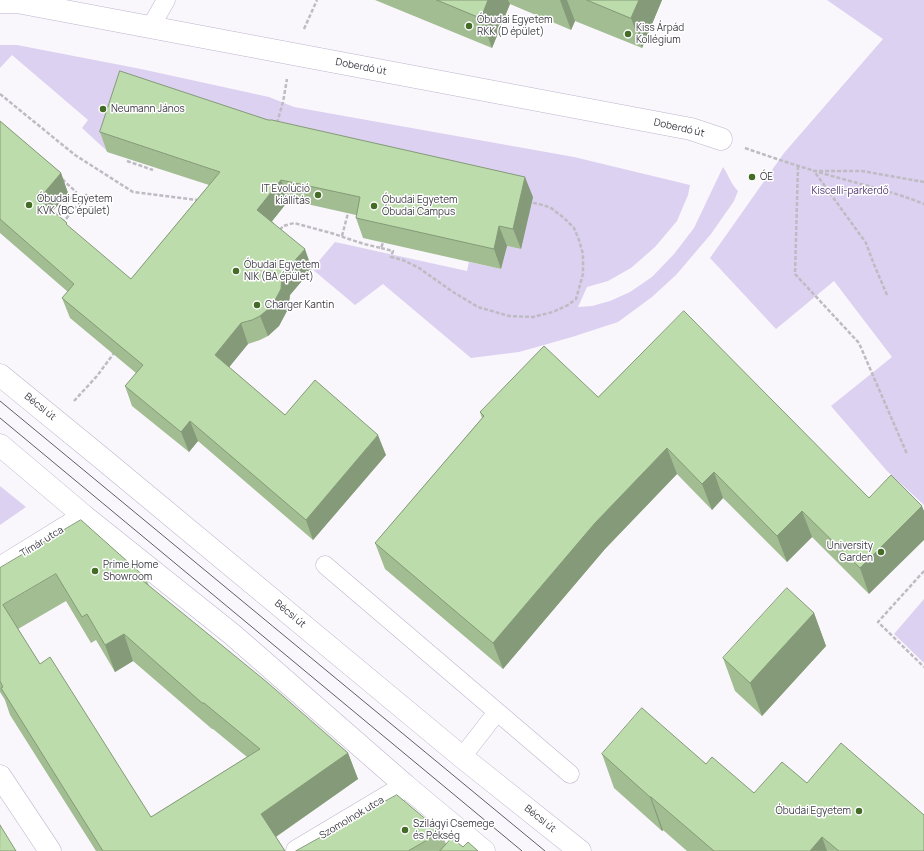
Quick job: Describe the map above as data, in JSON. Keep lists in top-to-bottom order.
{
  "streets": {
    "main road": [
      "Doberdó út",
      "Bécsi út",
      "Tímár utca",
      "Szomolnok utca"
    ]
  },
  "parks": ["Kiscelli-parkerdő"],
  "places": [
    "Óbudai Egyetem RKK (D épület)",
    "Kiss Árpád Kollégium",
    "Neumann János",
    "ÓE",
    "IT Evolúció kiállítás",
    "Óbudai Egyetem KVK (BC épület)",
    "Óbudai Egyetem Óbudai Campus",
    "Óbudai Egyetem NIK (BA épület)",
    "Charger Kantin",
    "University Garden",
    "Prime Home Showroom",
    "Óbudai Egyetem",
    "Szilágyi Csemege és Pékség"
  ]
}
